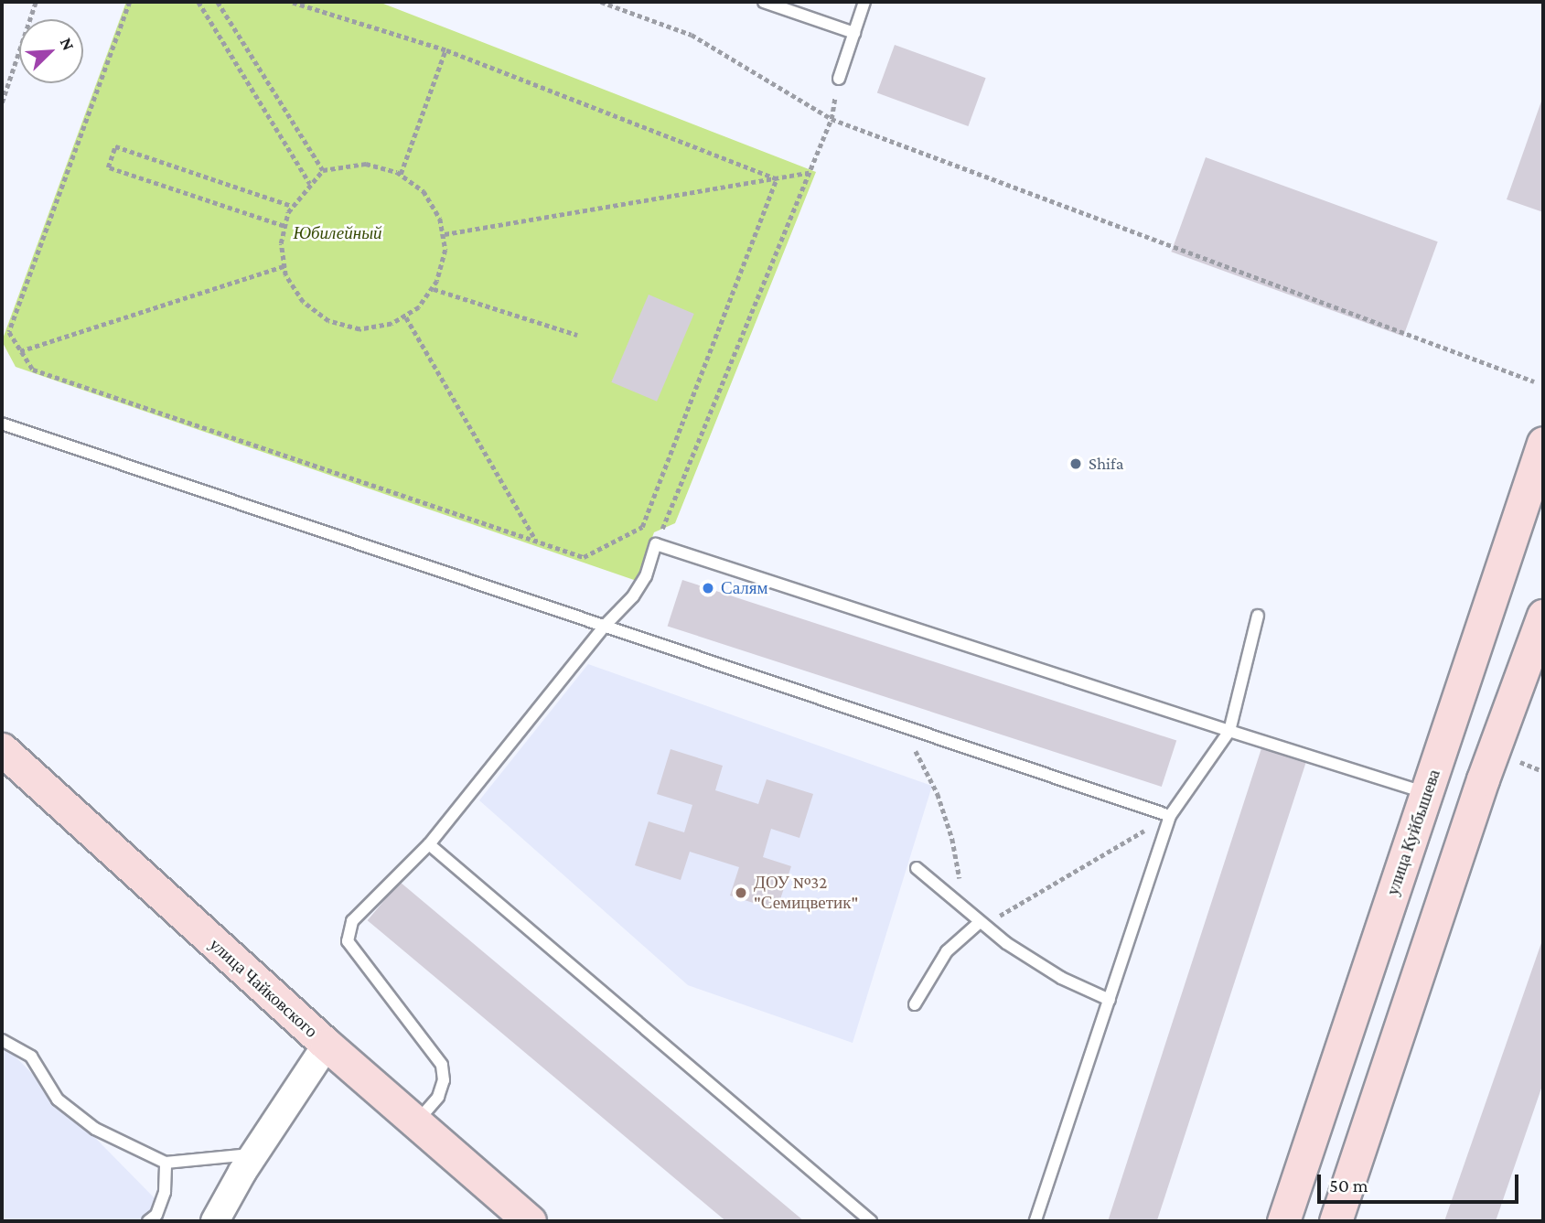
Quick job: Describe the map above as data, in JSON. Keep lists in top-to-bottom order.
{
  "streets": {
    "main road": ["улица Куйбышева", "улица Чайковского"]
  },
  "parks": ["Юбилейный"],
  "places": ["Shifa", "Салям", "ДОУ №32 \"Семицветик\""],
  "scale_bar": "50 m",
  "north": "top right"
}
